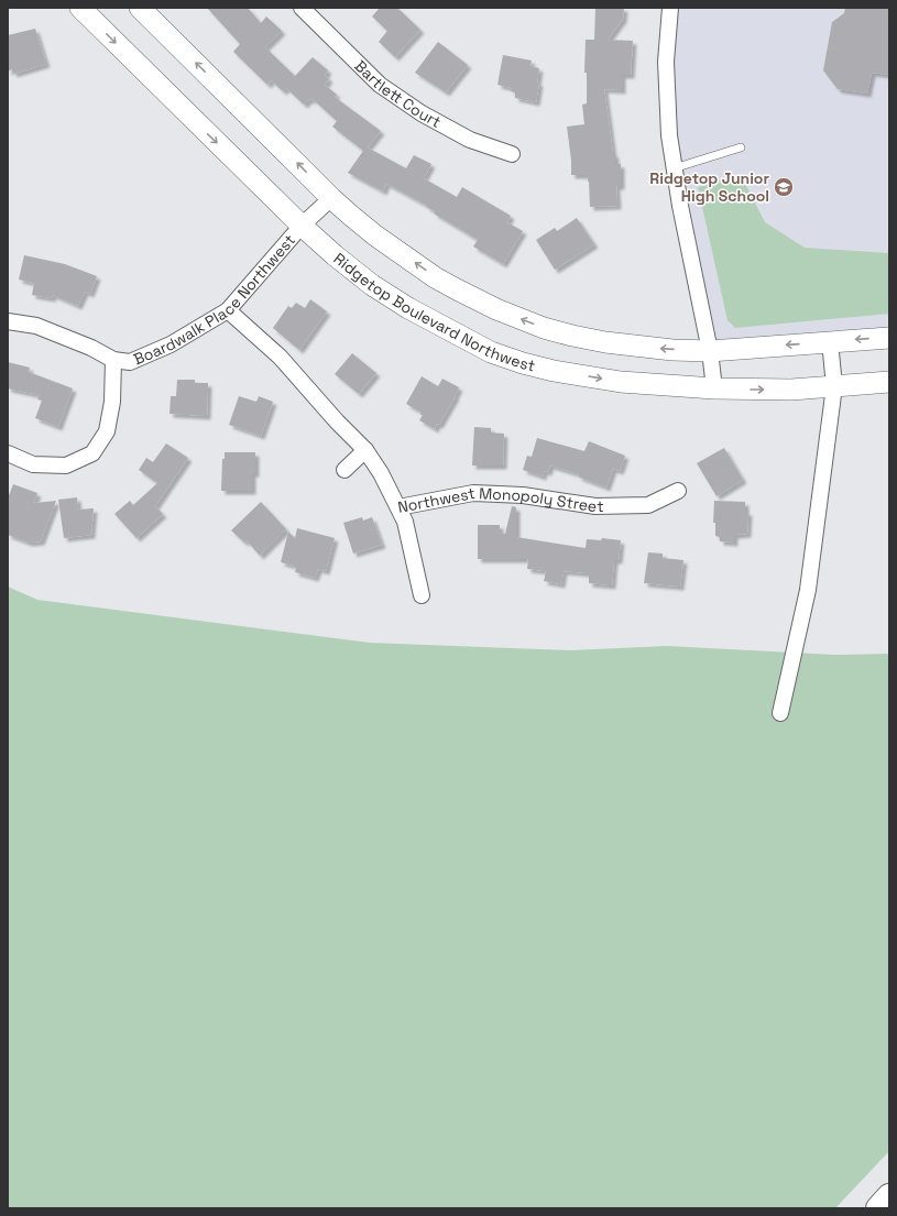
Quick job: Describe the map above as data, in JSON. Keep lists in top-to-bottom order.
{
  "streets": {
    "main road": ["Ridgetop Boulevard Northwest"],
    "street": ["Bartlett Court", "Boardwalk Place Northwest", "Northwest Monopoly Street"]
  },
  "crossings": [
    ["Boardwalk Place Northwest", "Ridgetop Boulevard Northwest"],
    ["Boardwalk Place Northwest", "Northwest Monopoly Street"]
  ],
  "places": {
    "school or university": ["Ridgetop Junior High School"]
  }
}
